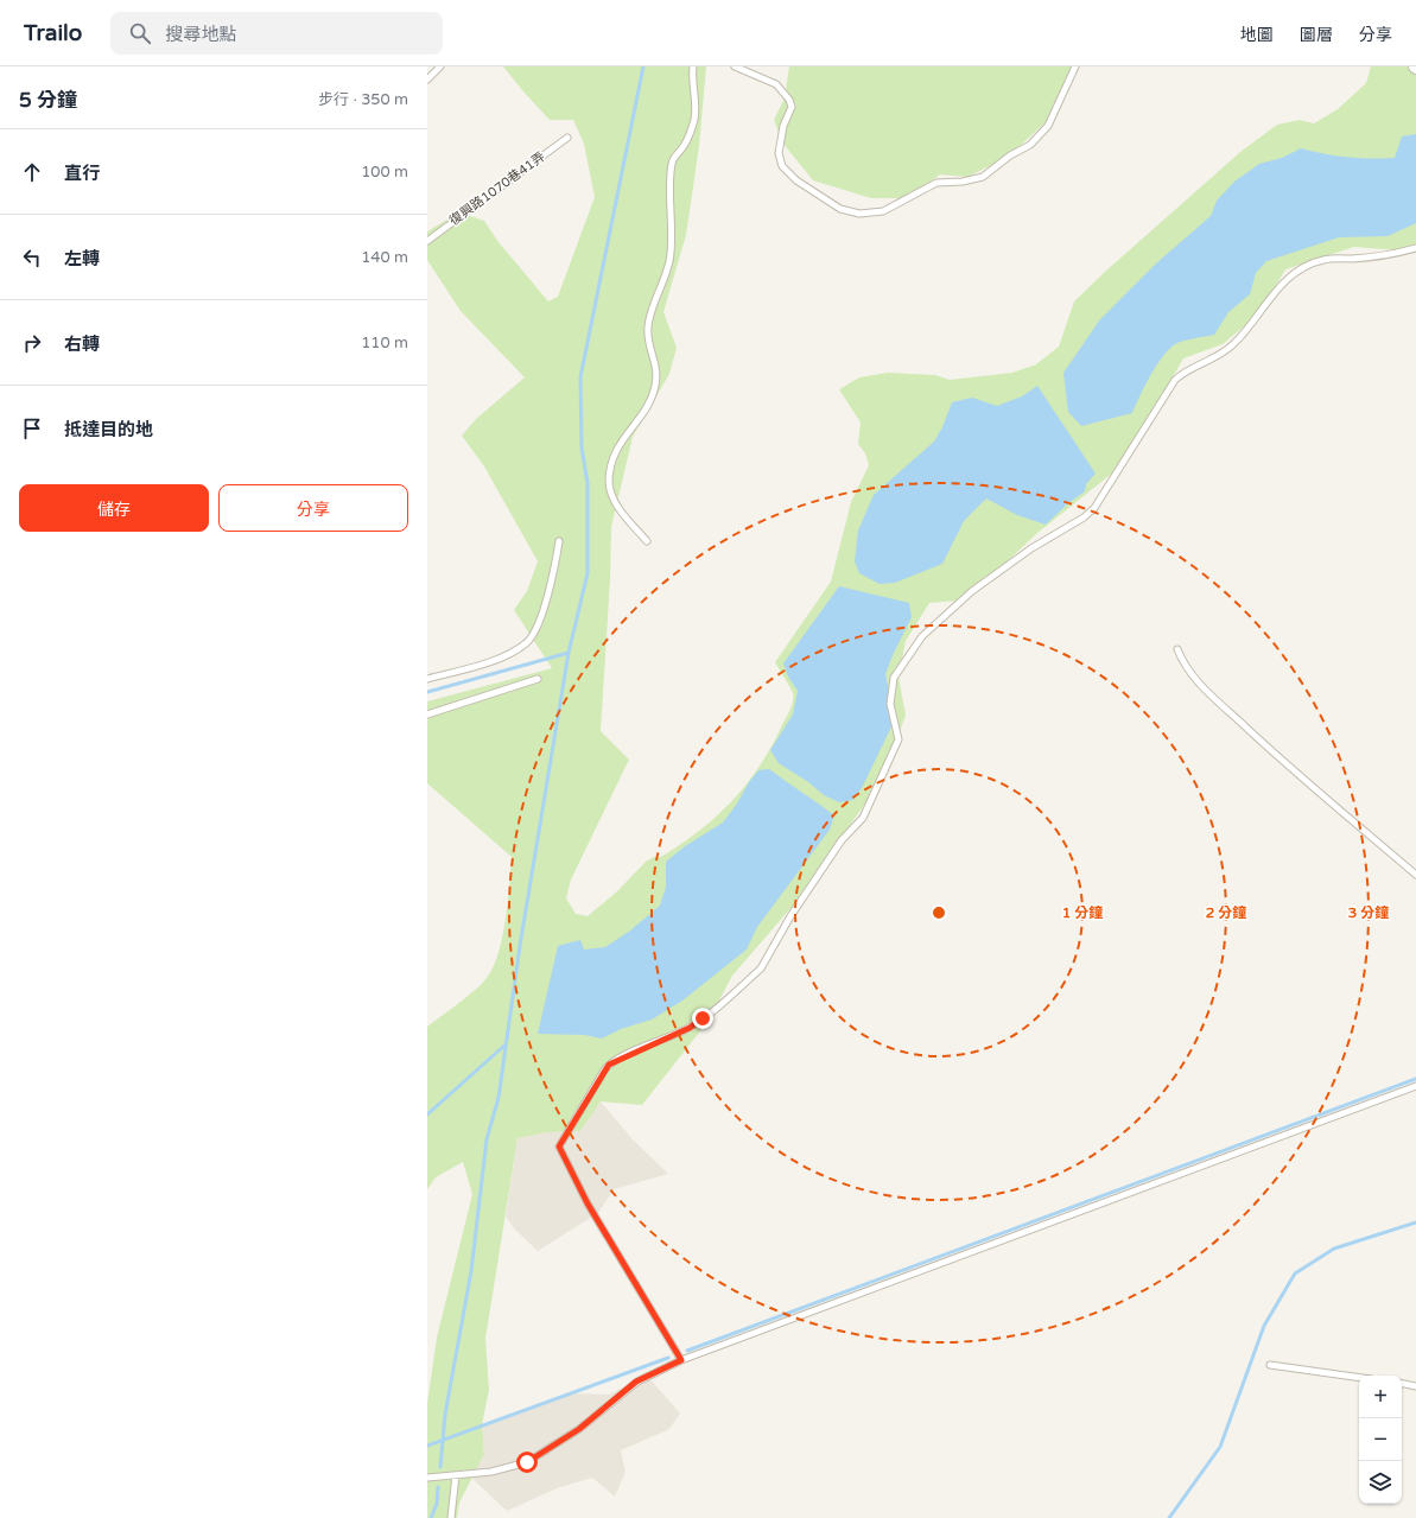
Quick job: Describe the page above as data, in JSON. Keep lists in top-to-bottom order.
{
  "streets": {
    "lane": ["復興路1070巷41弄"]
  },
  "page": {
    "header": "Trailo",
    "search": "搜尋地點",
    "nav": ["地圖", "圖層", "分享"],
    "heading": ["5 分鐘", "步行 · 350 m"],
    "list": [
      ["直行", "100 m"],
      ["左轉", "140 m"],
      ["右轉", "110 m"],
      "抵達目的地"
    ],
    "buttons": ["儲存", "分享"],
    "map_buttons": ["+", "−"]
  },
  "rings": ["1 分鐘", "2 分鐘", "3 分鐘"]
}
